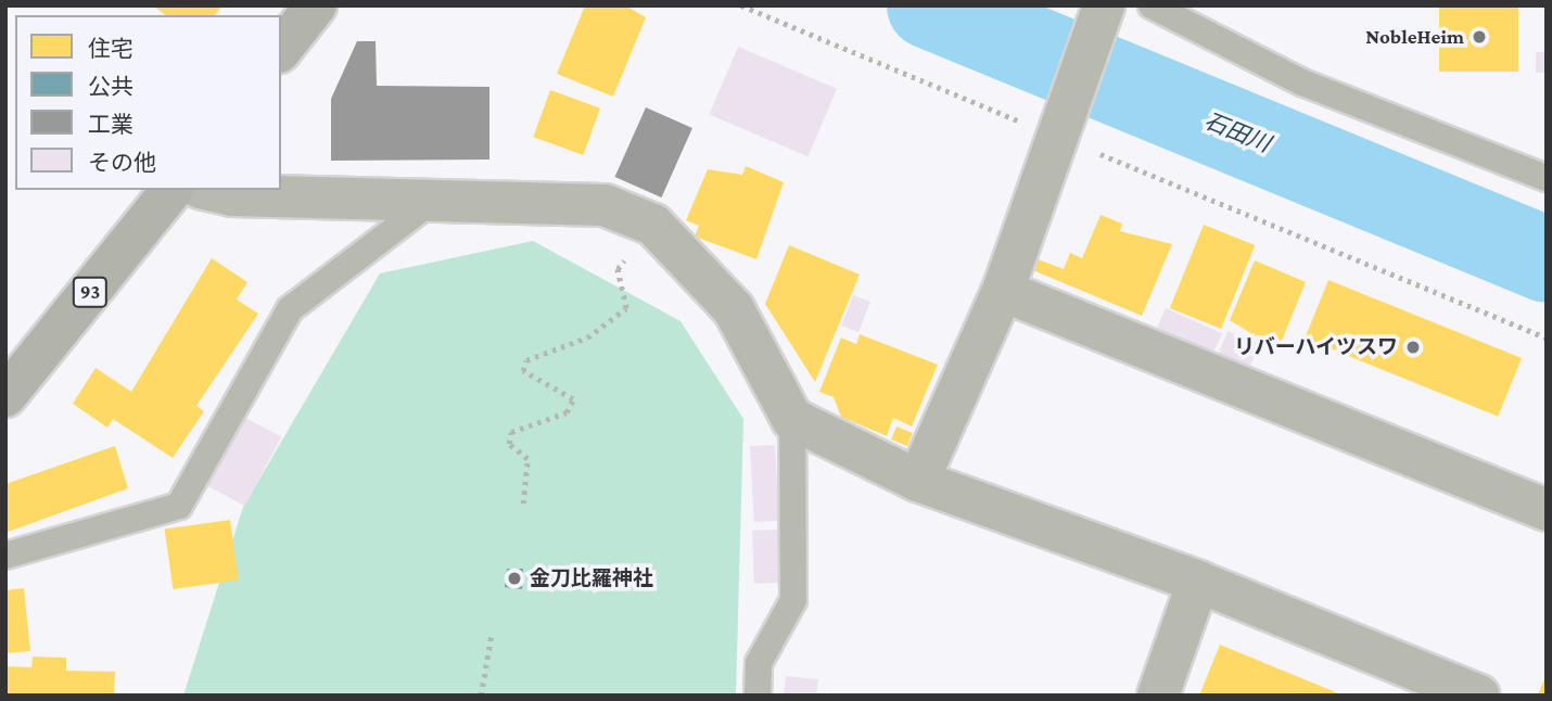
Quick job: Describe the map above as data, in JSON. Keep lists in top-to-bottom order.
{
  "streets": {
    "main road": ["93"]
  },
  "water": ["石田川"],
  "places": ["NobleHeim", "リバーハイツスワ", "金刀比羅神社"],
  "legend": [
    "住宅",
    "公共",
    "工業",
    "その他"
  ]
}
